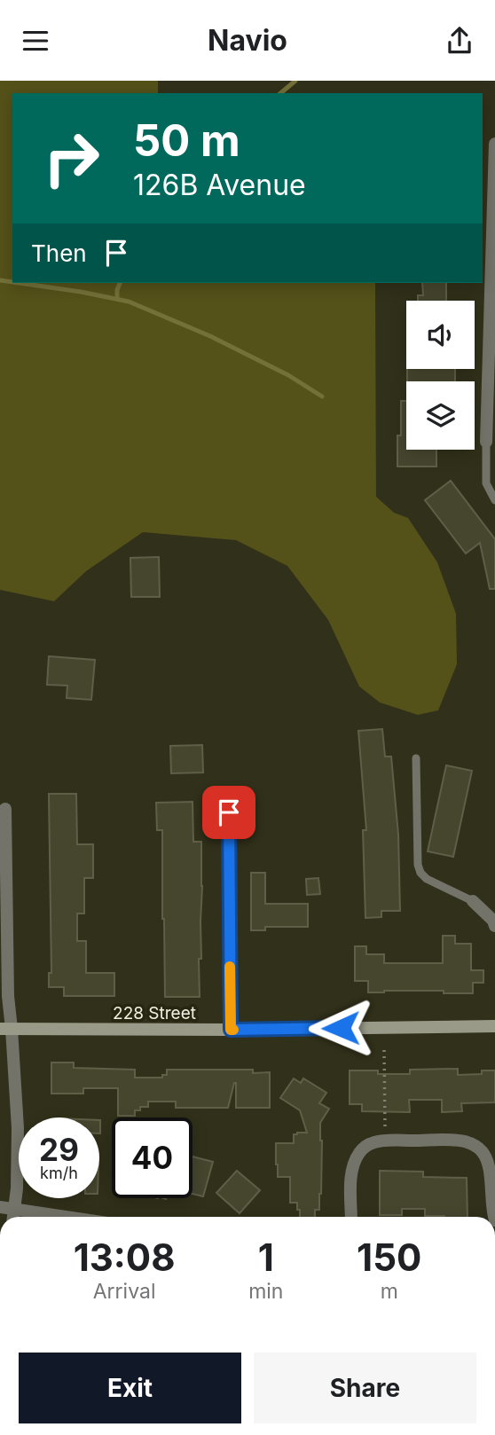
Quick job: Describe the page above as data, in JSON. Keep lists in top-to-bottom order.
{
  "streets": {
    "street": ["228 Street"]
  },
  "page": {
    "header": "Navio",
    "turn": ["50 m", "126B Avenue"],
    "then": "Then",
    "speed": "29 km/h",
    "limit": "40",
    "eta": [
      "13:08",
      "Arrival",
      "1",
      "min",
      "150",
      "m"
    ],
    "buttons": ["Exit", "Share"]
  }
}
